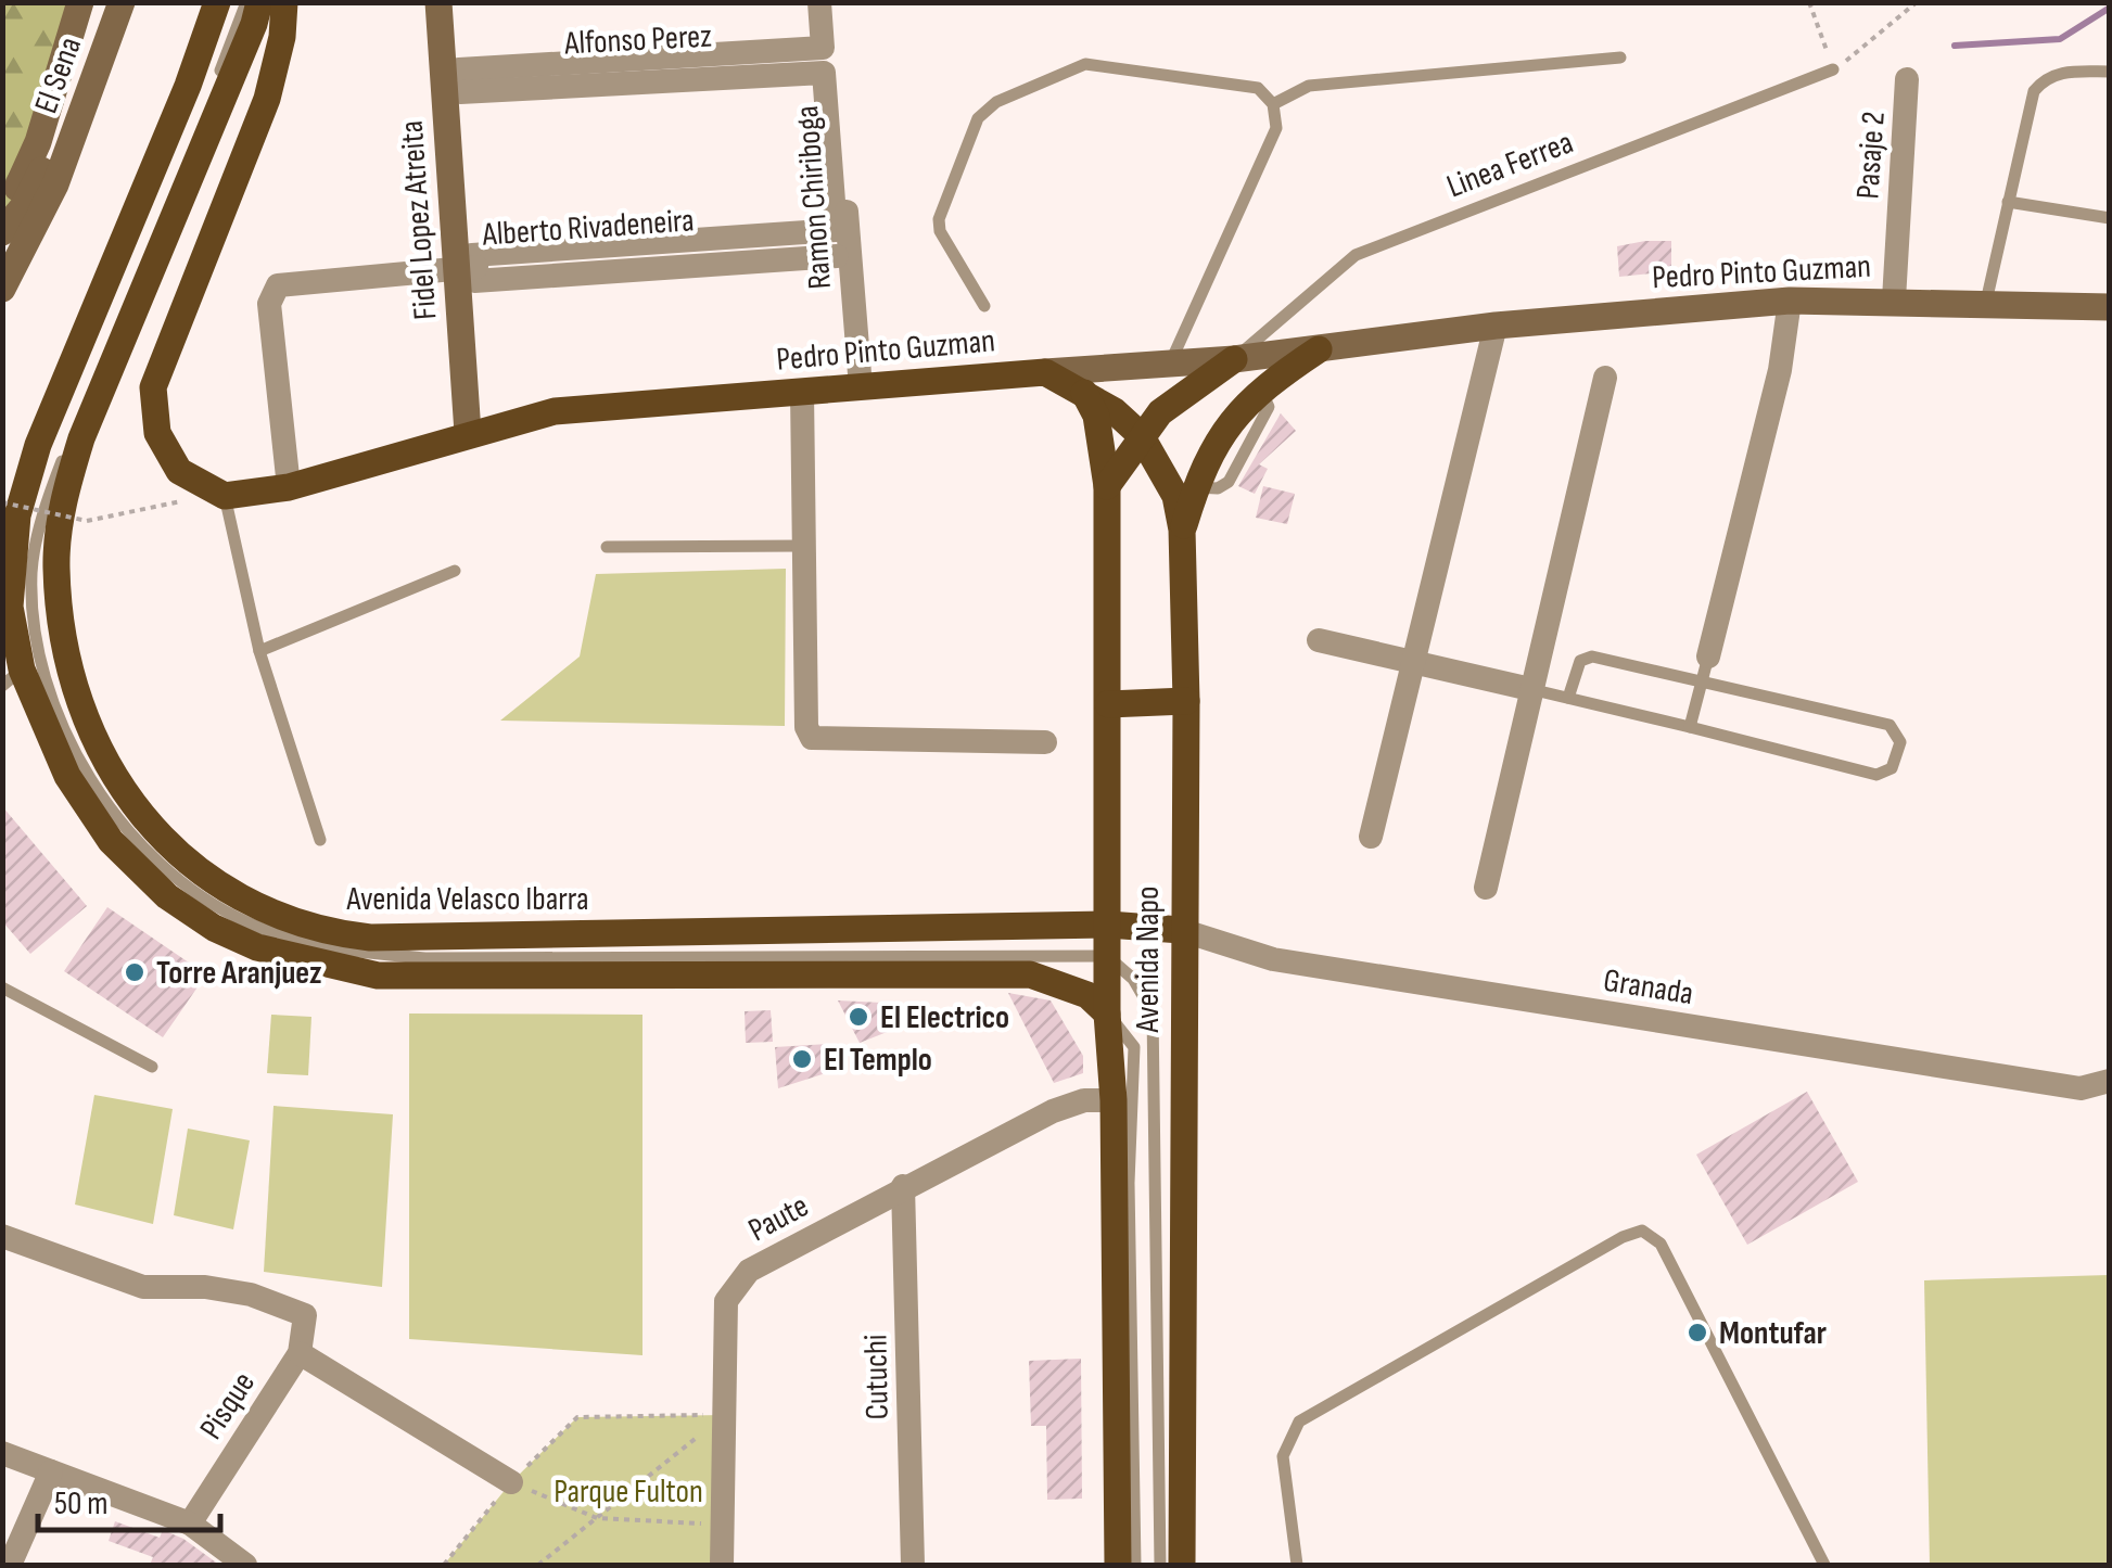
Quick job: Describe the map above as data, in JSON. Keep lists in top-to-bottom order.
{
  "streets": {
    "main road": [
      "El Sena",
      "Fidel Lopez Atreita",
      "Pedro Pinto Guzman",
      "Avenida Velasco Ibarra",
      "Avenida Napo"
    ],
    "street": [
      "Alfonso Perez",
      "Pasaje 2",
      "Ramon Chiriboga",
      "Alberto Rivadeneira",
      "Granada",
      "Paute",
      "Cutuchi",
      "Pisque"
    ],
    "lane": ["Linea Ferrea"]
  },
  "crossings": [
    ["Alfonso Perez", "Ramon Chiriboga"],
    ["Alfonso Perez", "Fidel Lopez Atreita"],
    ["Pasaje 2", "Pedro Pinto Guzman"],
    ["Linea Ferrea", "Pedro Pinto Guzman"],
    ["Ramon Chiriboga", "Alberto Rivadeneira"],
    ["Ramon Chiriboga", "Pedro Pinto Guzman"],
    ["Fidel Lopez Atreita", "Alberto Rivadeneira"],
    ["Fidel Lopez Atreita", "Pedro Pinto Guzman"],
    ["Alberto Rivadeneira", "Pedro Pinto Guzman"],
    ["Pedro Pinto Guzman", "Avenida Napo"],
    ["Avenida Velasco Ibarra", "Avenida Napo"],
    ["Avenida Velasco Ibarra", "Granada"],
    ["Avenida Napo", "Granada"],
    ["Avenida Napo", "Paute"],
    ["Paute", "Cutuchi"]
  ],
  "parks": ["Parque Fulton"],
  "places": [
    "Torre Aranjuez",
    "El Electrico",
    "El Templo",
    "Montufar"
  ],
  "scale_bar": "50 m"
}
